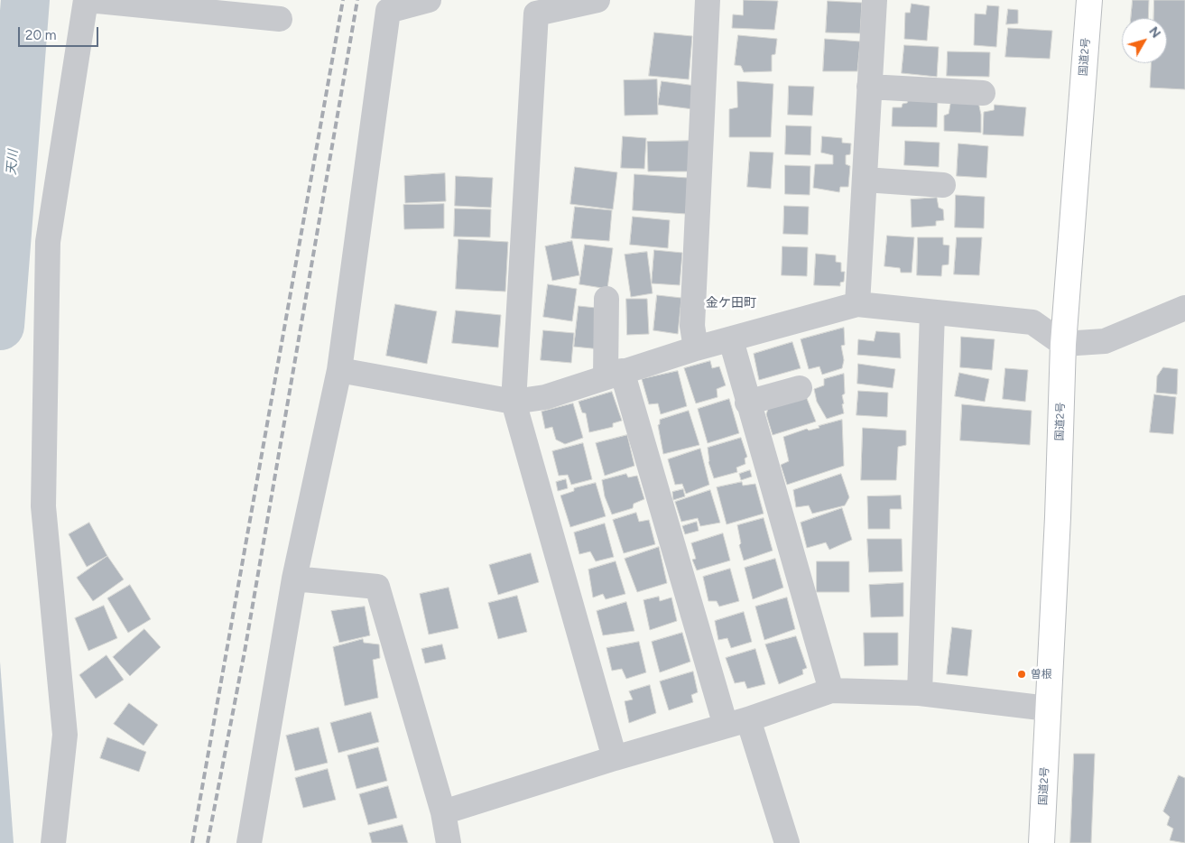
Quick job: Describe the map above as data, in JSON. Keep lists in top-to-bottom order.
{
  "streets": {
    "highway": ["国道2号"]
  },
  "districts": ["金ケ田町"],
  "water": ["天川"],
  "places": ["曽根"],
  "scale_bar": "20 m",
  "north": "top right"
}
